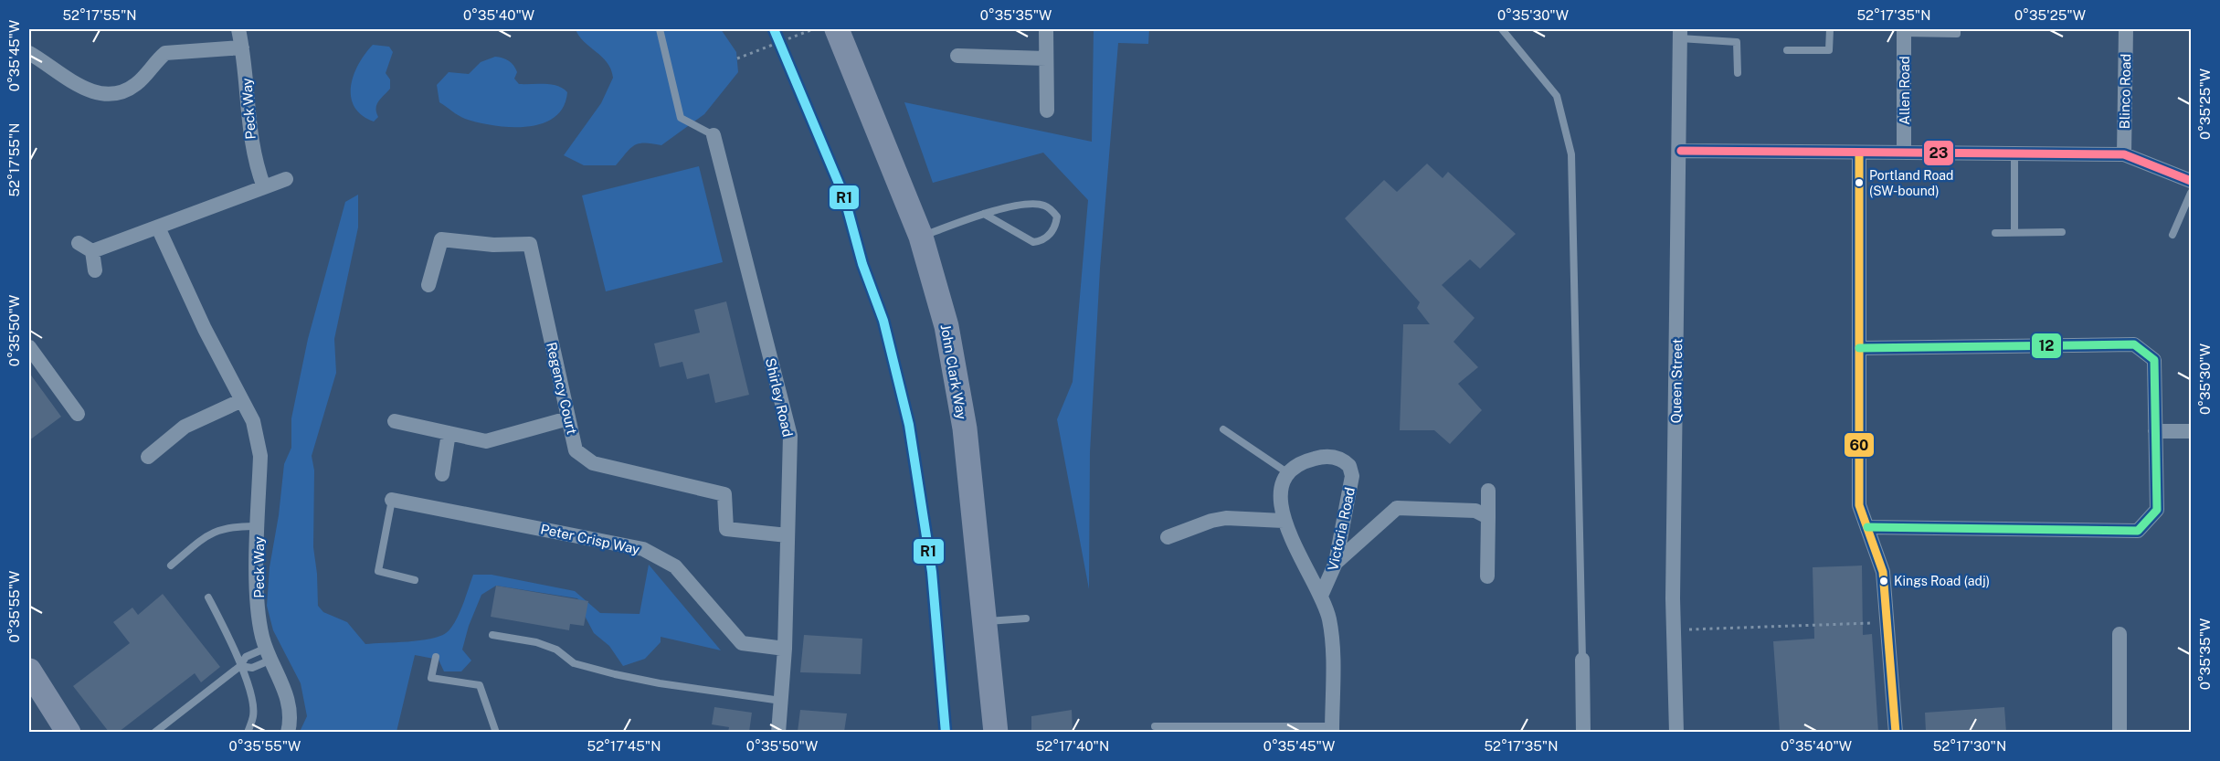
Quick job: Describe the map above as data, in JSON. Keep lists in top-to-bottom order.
{
  "streets": {
    "main road": ["John Clark Way"],
    "street": [
      "Allen Road",
      "Blinco Road",
      "Peck Way",
      "Queen Street",
      "Regency Court",
      "Shirley Road",
      "Victoria Road",
      "Peter Crisp Way"
    ]
  },
  "crossings": [
    ["Regency Court", "Shirley Road"],
    ["Shirley Road", "Peter Crisp Way"]
  ],
  "places": ["Portland Road (SW-bound)", "Kings Road (adj)"],
  "lines": [
    "transit line R1",
    "transit line 23",
    "transit line 60",
    "transit line 12"
  ],
  "coordinates": [
    "52°17'55\"N",
    "0°35'40\"W",
    "0°35'35\"W",
    "0°35'30\"W",
    "52°17'35\"N",
    "0°35'25\"W",
    "0°35'45\"W",
    "0°35'50\"W",
    "0°35'55\"W",
    "52°17'45\"N",
    "52°17'40\"N",
    "52°17'30\"N"
  ]
}
